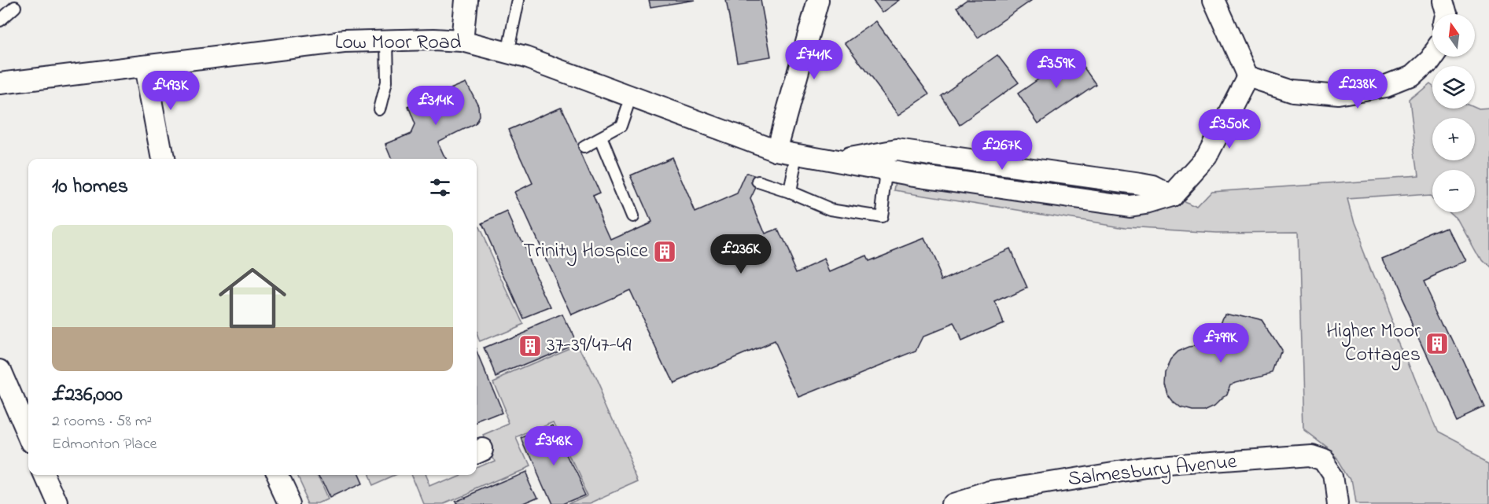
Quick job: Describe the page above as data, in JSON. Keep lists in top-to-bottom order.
{
  "streets": {
    "street": ["Low Moor Road", "Salmesbury Avenue"]
  },
  "places": {
    "building": ["Trinity Hospice", "Higher Moor Cottages", "37-39/47-49"]
  },
  "north": "top",
  "page": {
    "map_buttons": ["+", "−"],
    "price": [
      "£741K",
      "£359K",
      "£238K",
      "£493K",
      "£314K",
      "£350K",
      "£267K",
      "£236K",
      "£799K",
      "£348K"
    ],
    "heading": "10 homes",
    "list": [
      {
        "name": "£236,000",
        "note": "2 rooms · 58 m² · Edmonton Place"
      }
    ]
  }
}
